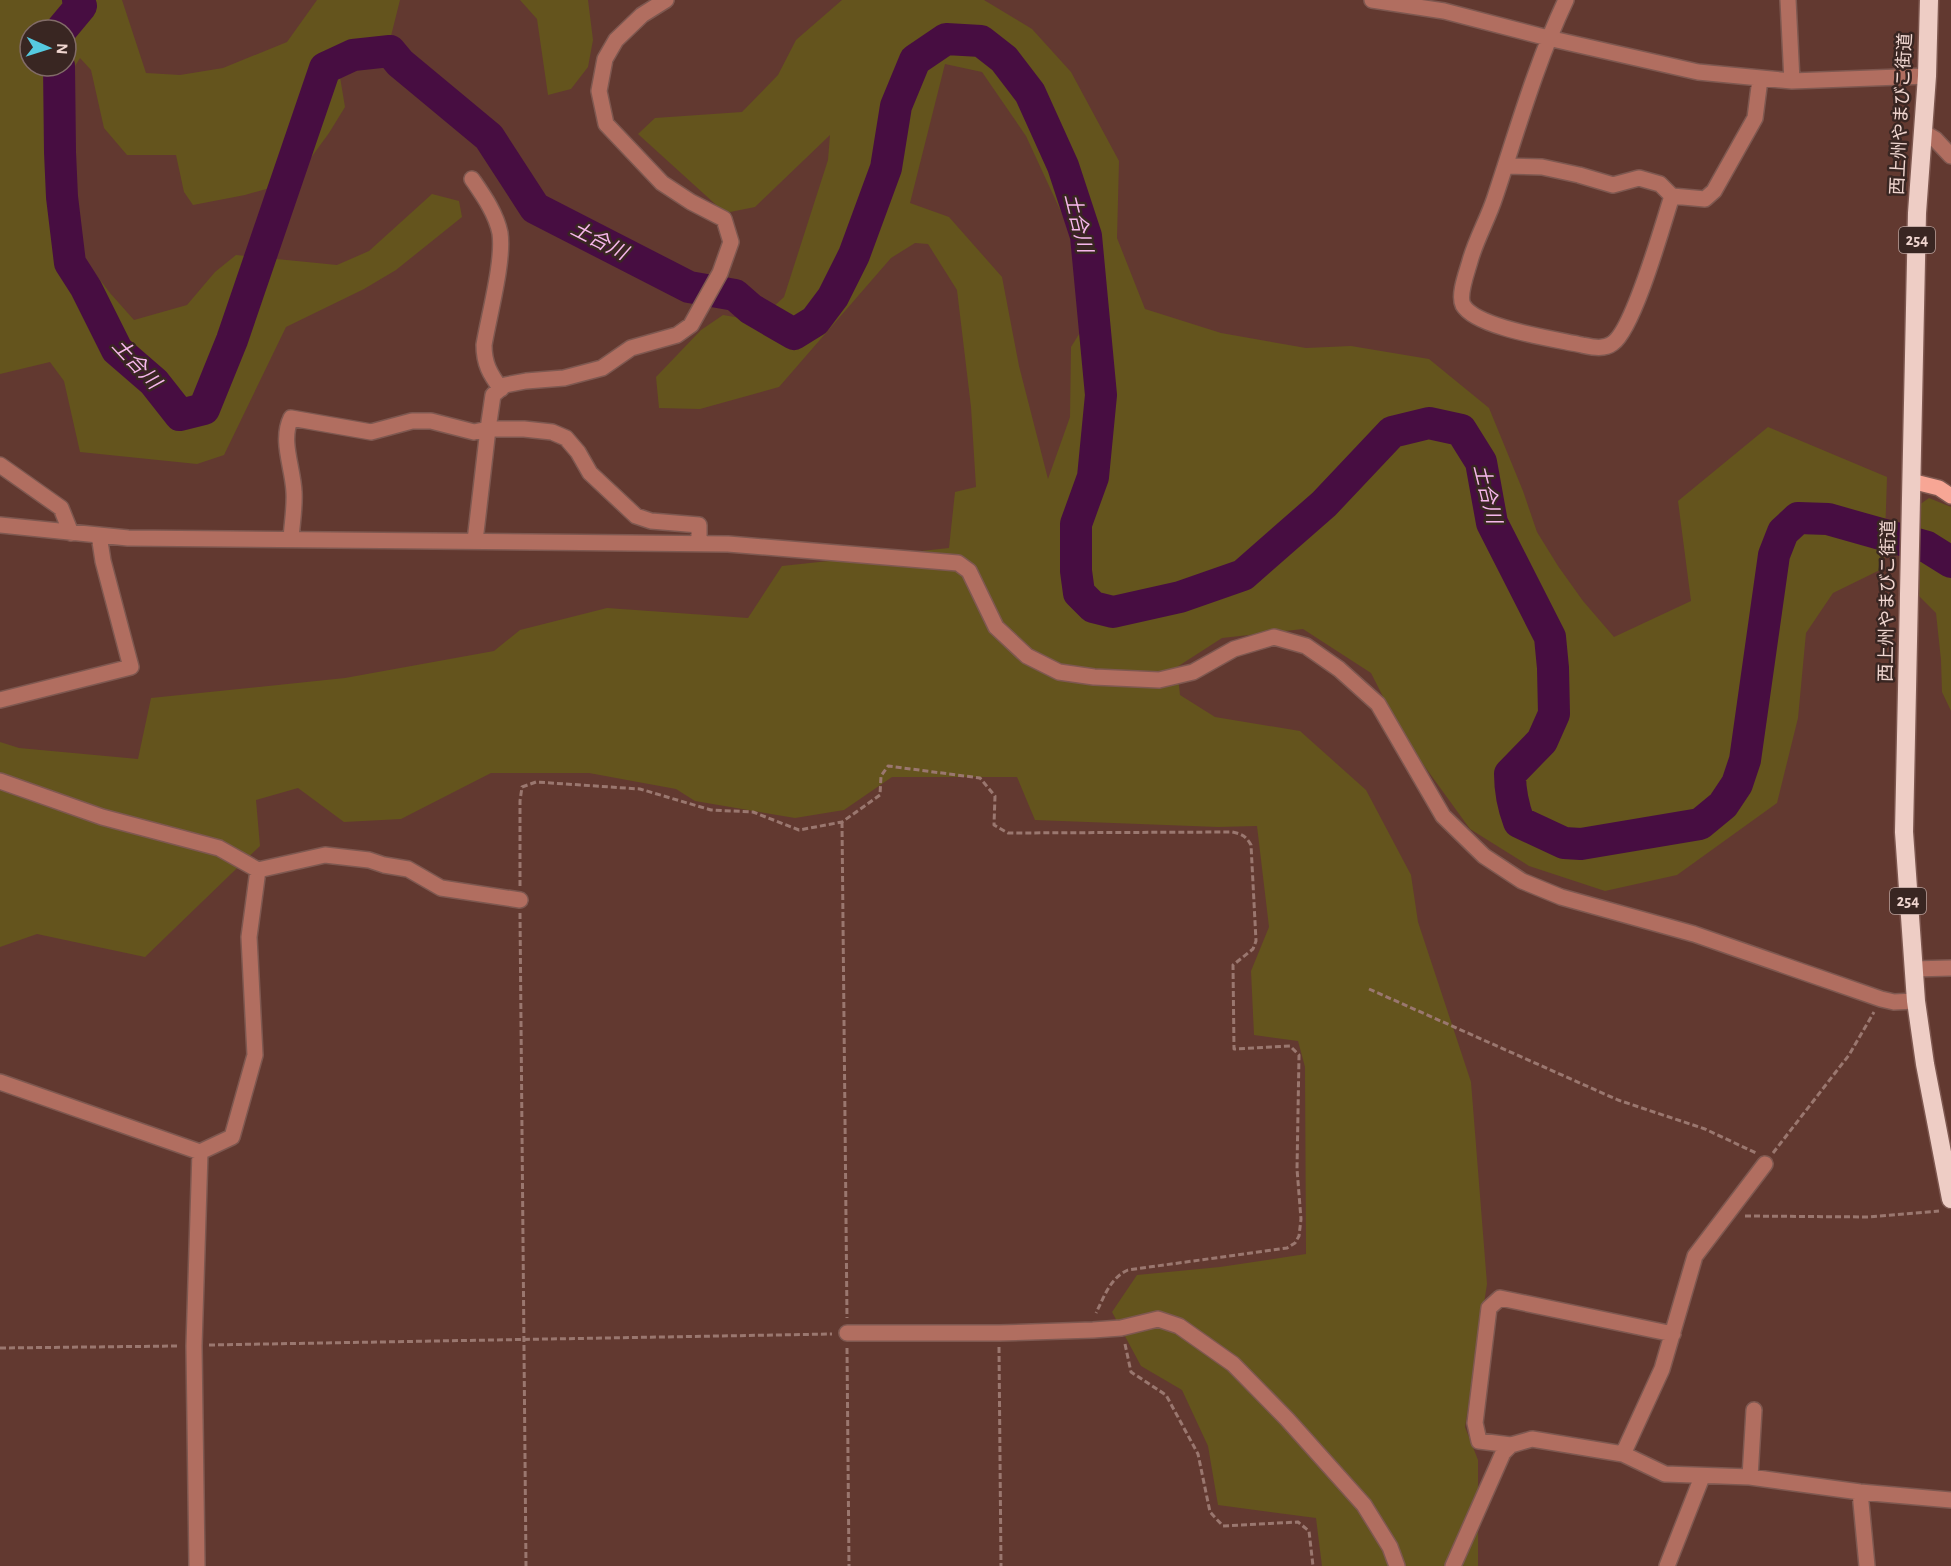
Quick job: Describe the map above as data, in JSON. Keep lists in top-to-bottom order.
{
  "streets": {
    "highway": ["西上州やまびこ街道", "254"]
  },
  "water": ["土合川"],
  "north": "right"
}
